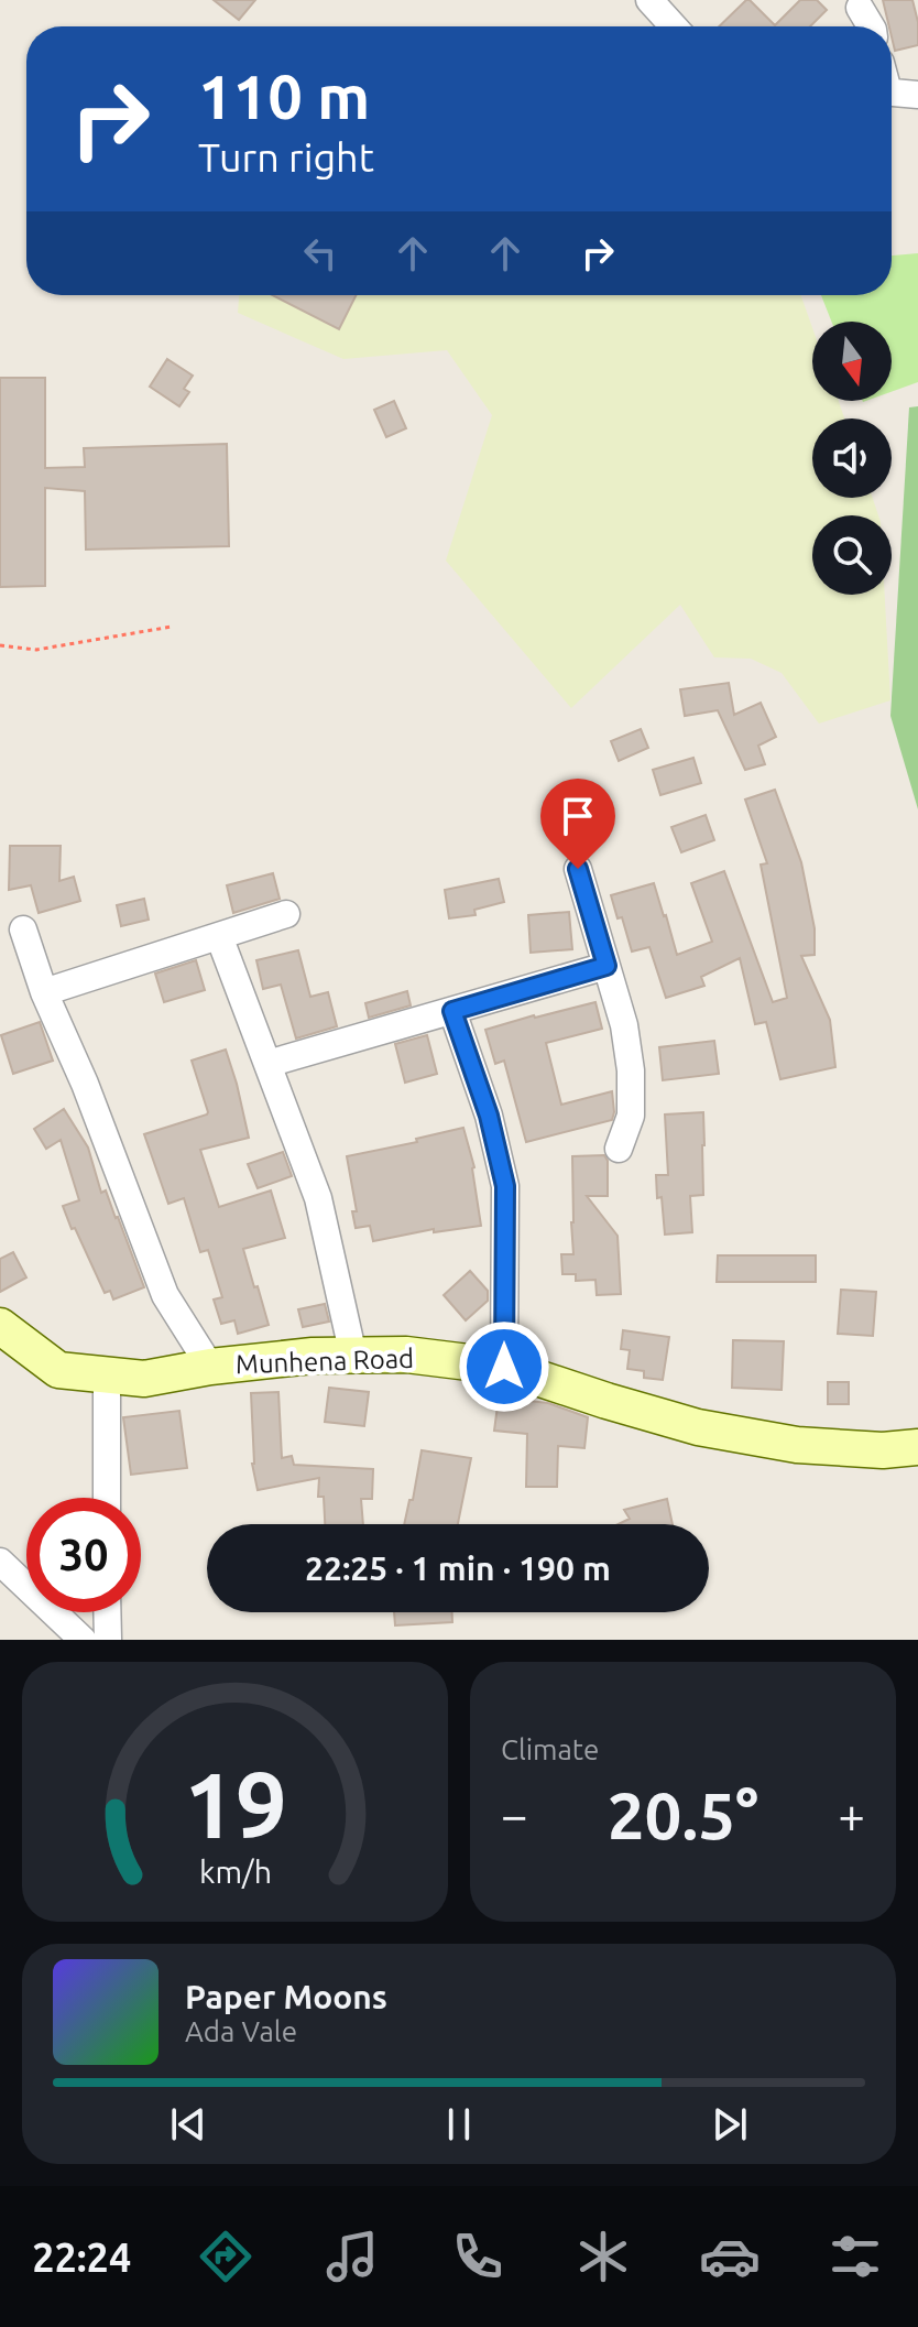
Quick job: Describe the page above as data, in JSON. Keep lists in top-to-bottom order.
{
  "streets": {
    "street": ["Munhena Road"]
  },
  "north": "bottom",
  "page": {
    "turn": ["110 m", "Turn right"],
    "limit": "30",
    "trip": "22:25 · 1 min · 190 m",
    "tile": "Climate",
    "heat": ["−", "20.5°", "+"],
    "song": ["Paper Moons", "Ada Vale"],
    "tabs": "22:24",
    "gauge": ["19", "km/h"]
  }
}
